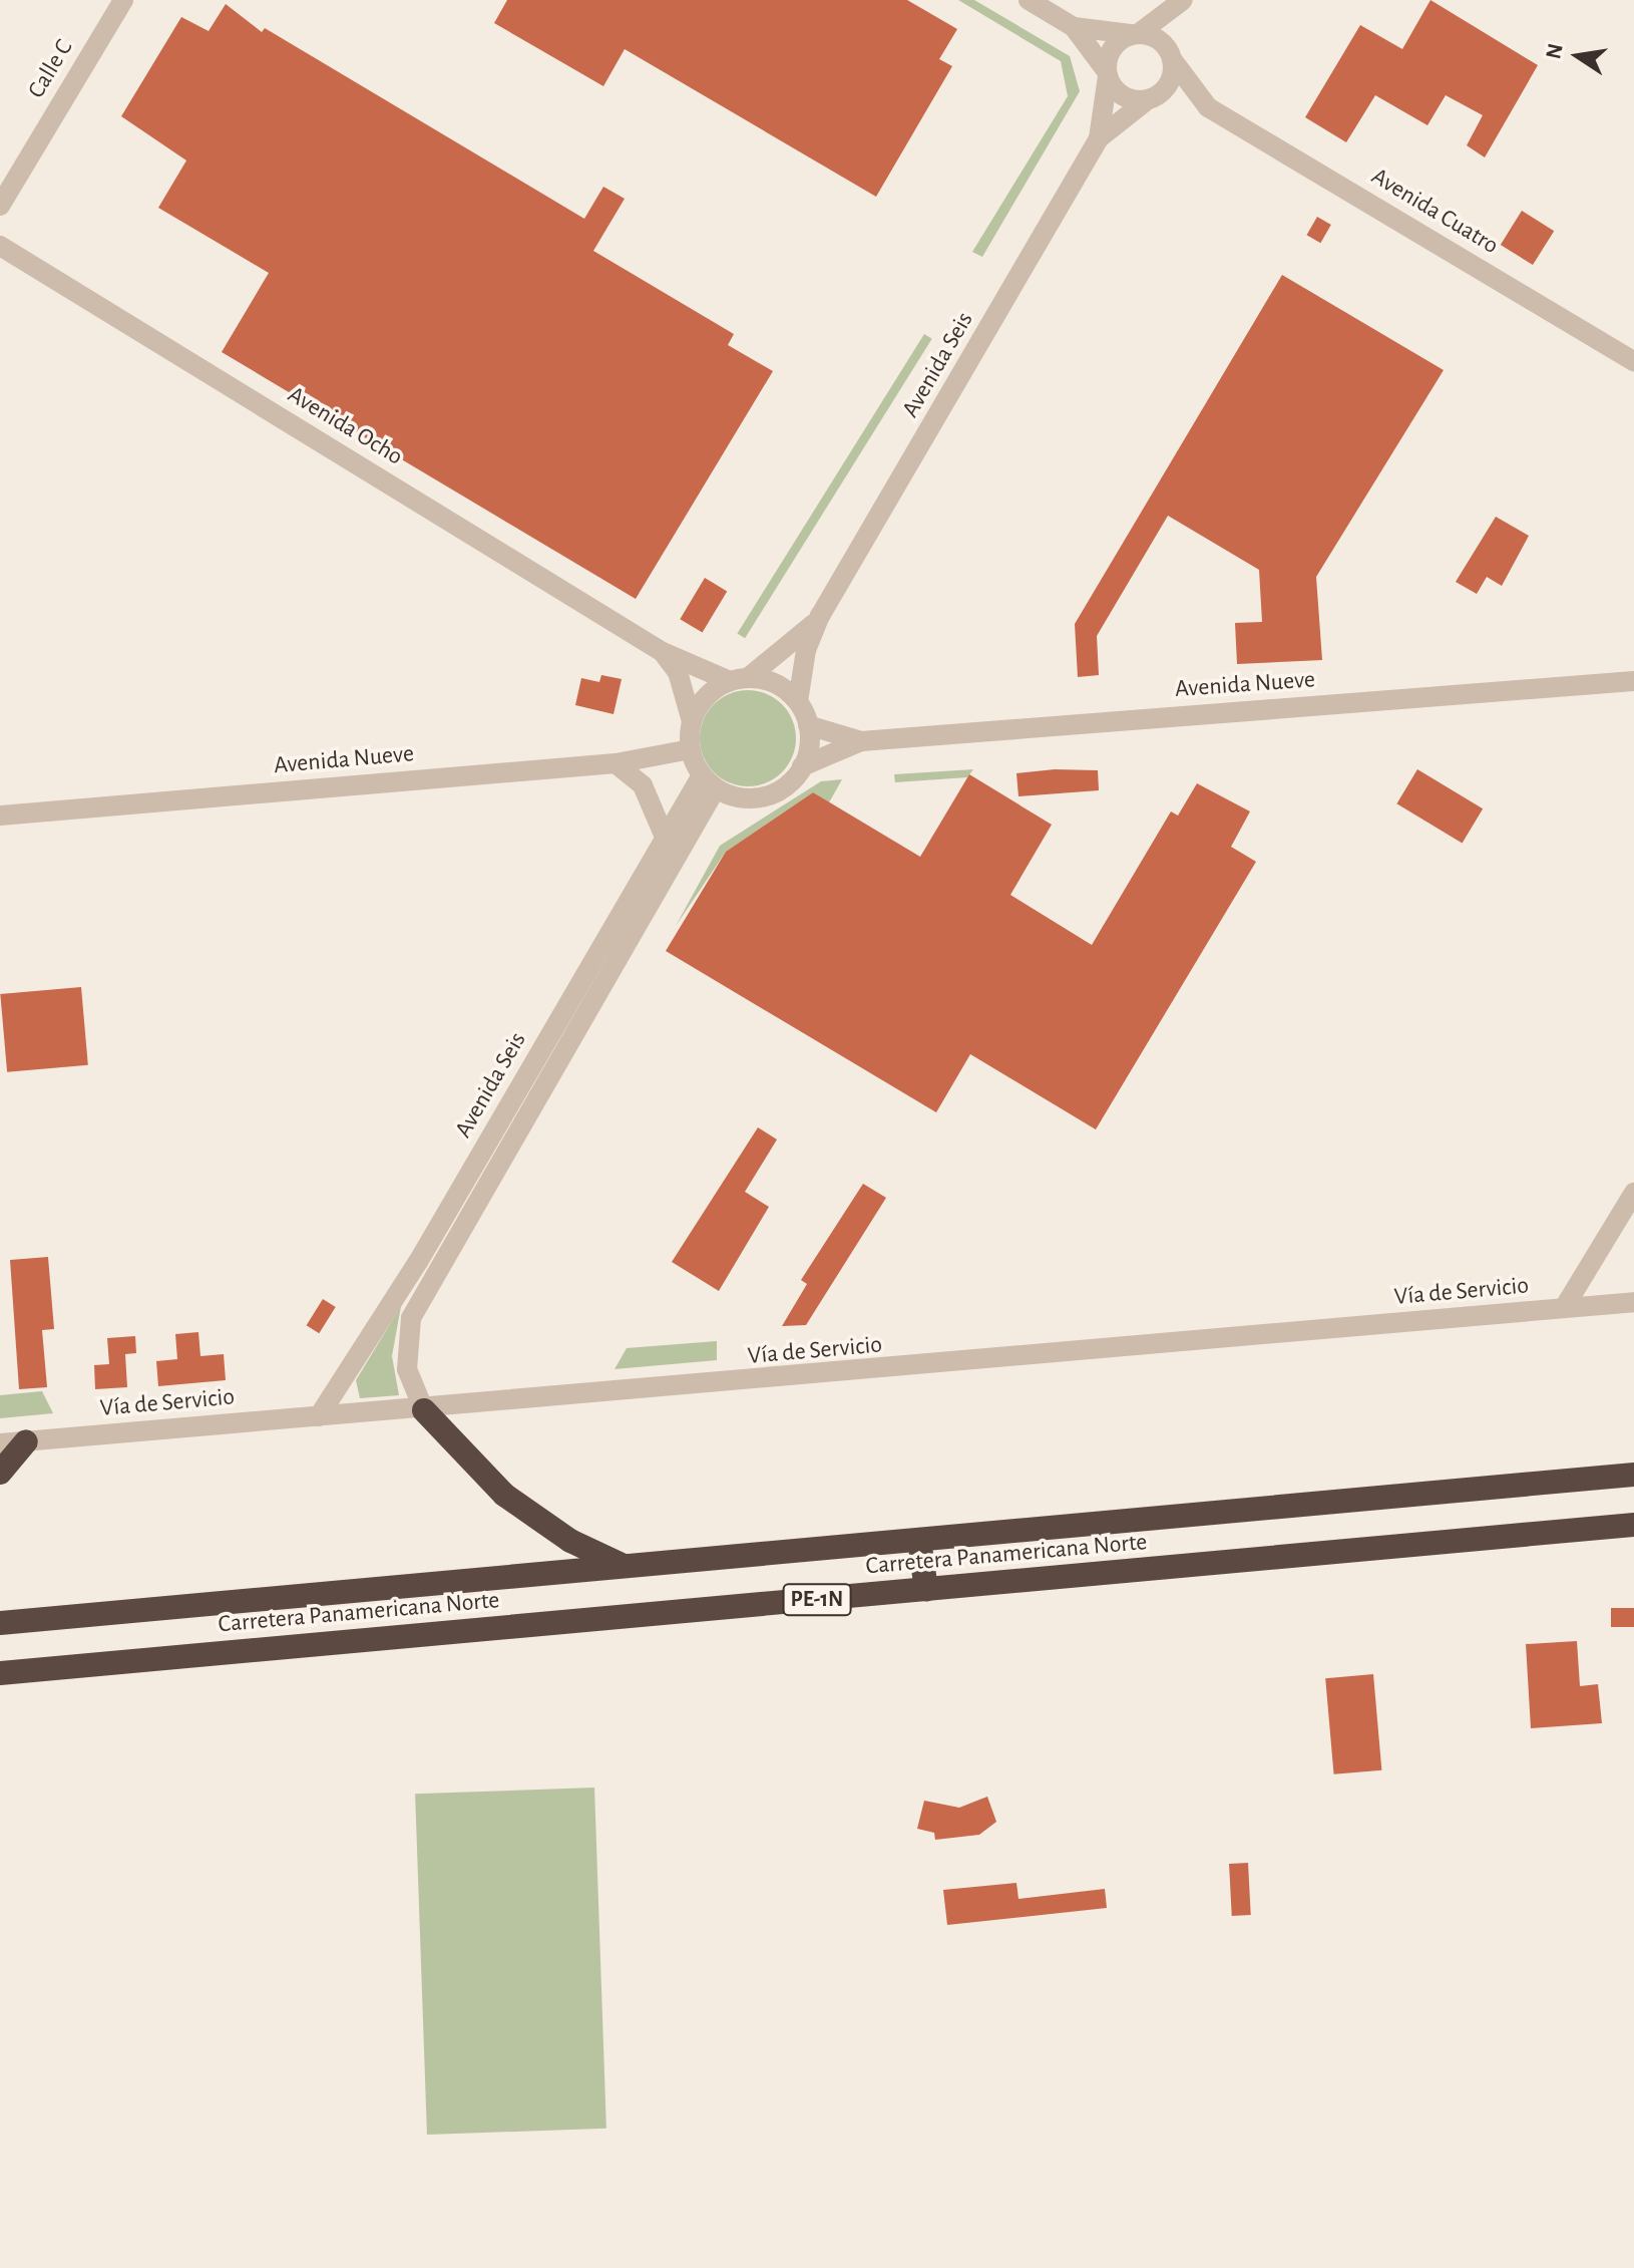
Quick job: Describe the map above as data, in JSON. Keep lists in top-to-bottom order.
{
  "streets": {
    "highway": ["Carretera Panamericana Norte", "PE-1N"],
    "street": [
      "Calle C",
      "Avenida Cuatro",
      "Avenida Seis",
      "Avenida Ocho",
      "Avenida Nueve",
      "Vía de Servicio"
    ]
  },
  "crossings": [
    ["Avenida Seis", "Avenida Ocho"],
    ["Avenida Seis", "Avenida Nueve"],
    ["Avenida Seis", "Vía de Servicio"],
    ["Avenida Ocho", "Avenida Nueve"]
  ],
  "north": "left"
}
